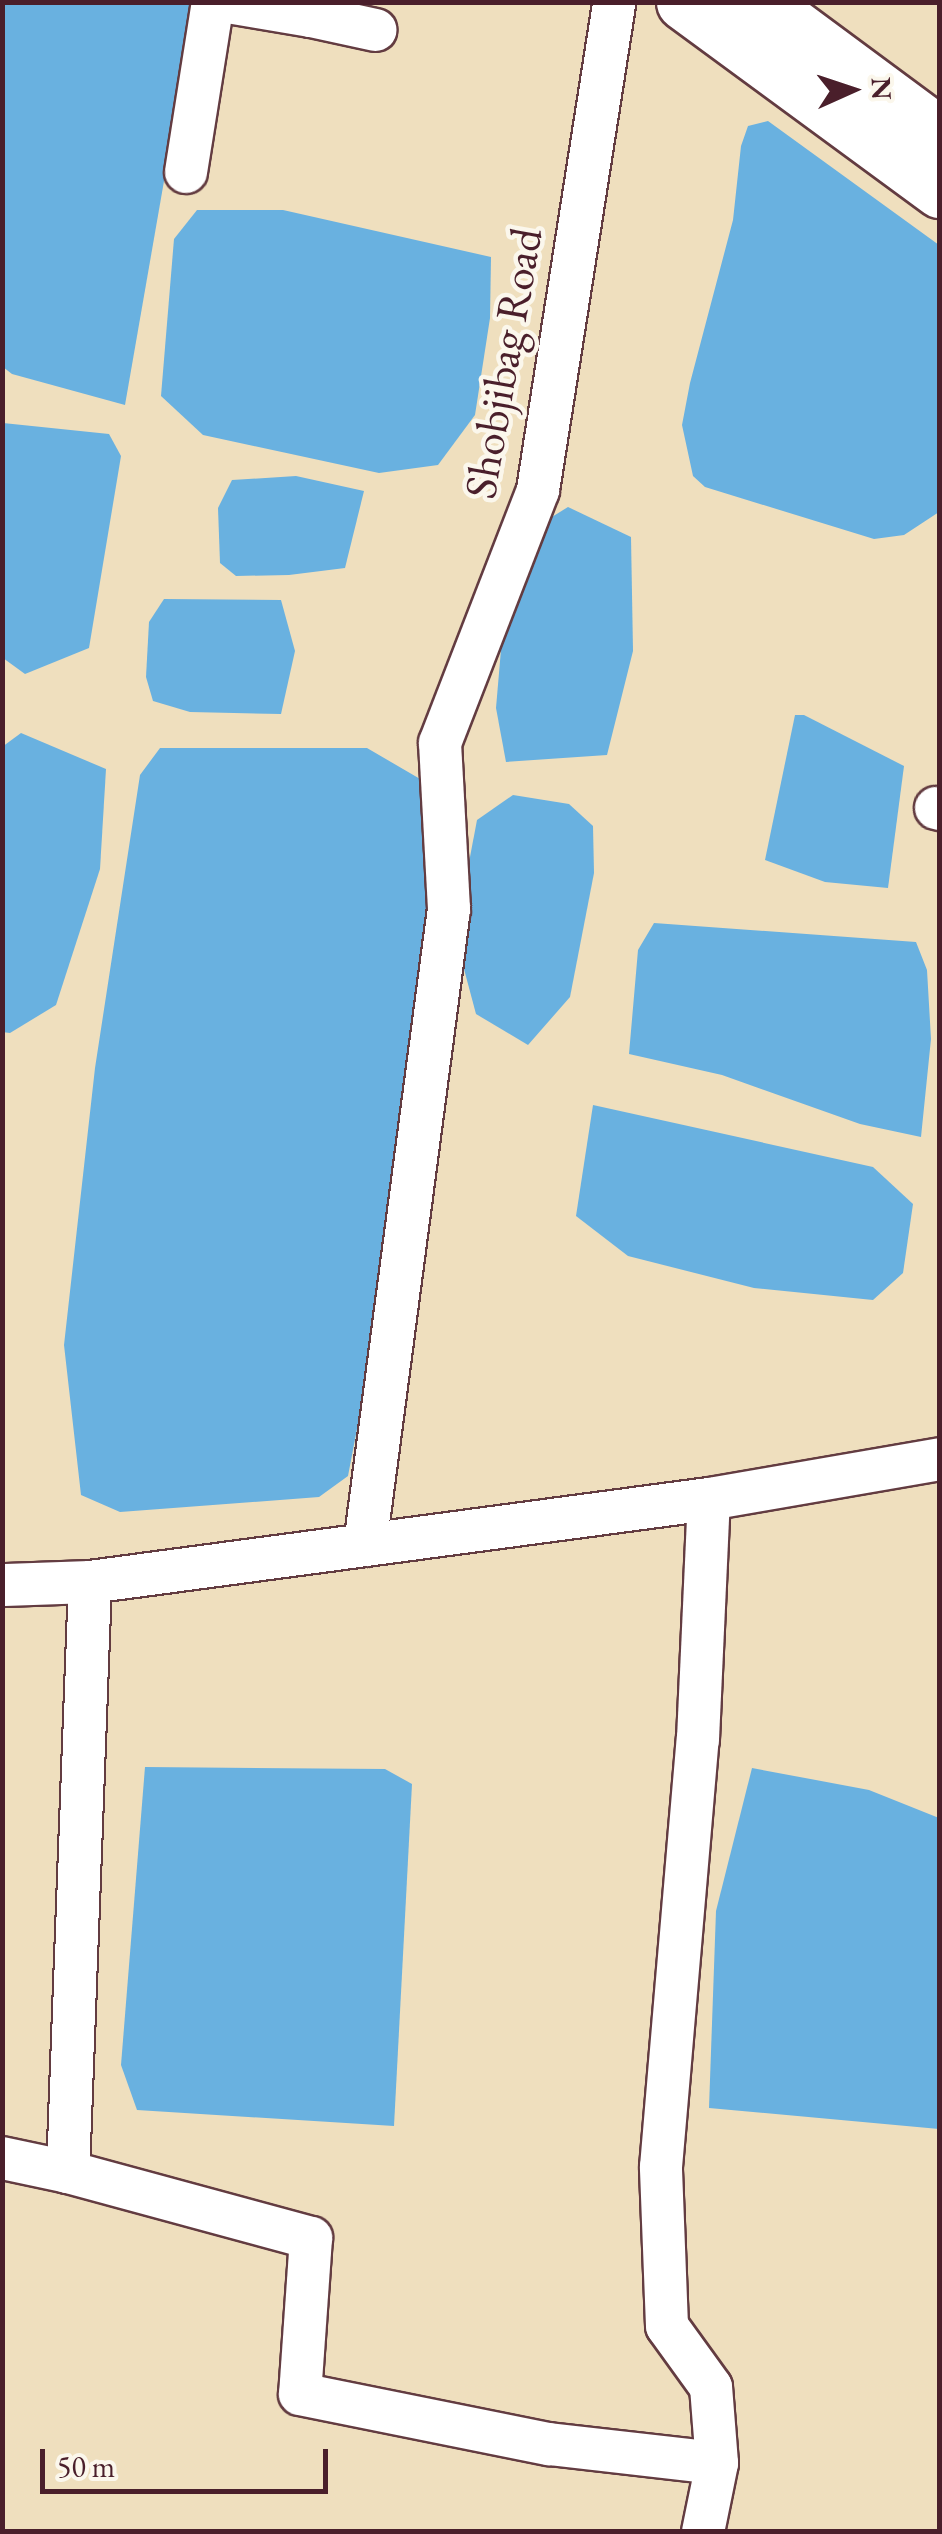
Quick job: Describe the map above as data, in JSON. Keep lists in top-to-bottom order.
{
  "streets": {
    "street": ["Shobjibag Road"]
  },
  "scale_bar": "50 m",
  "north": "right"
}
